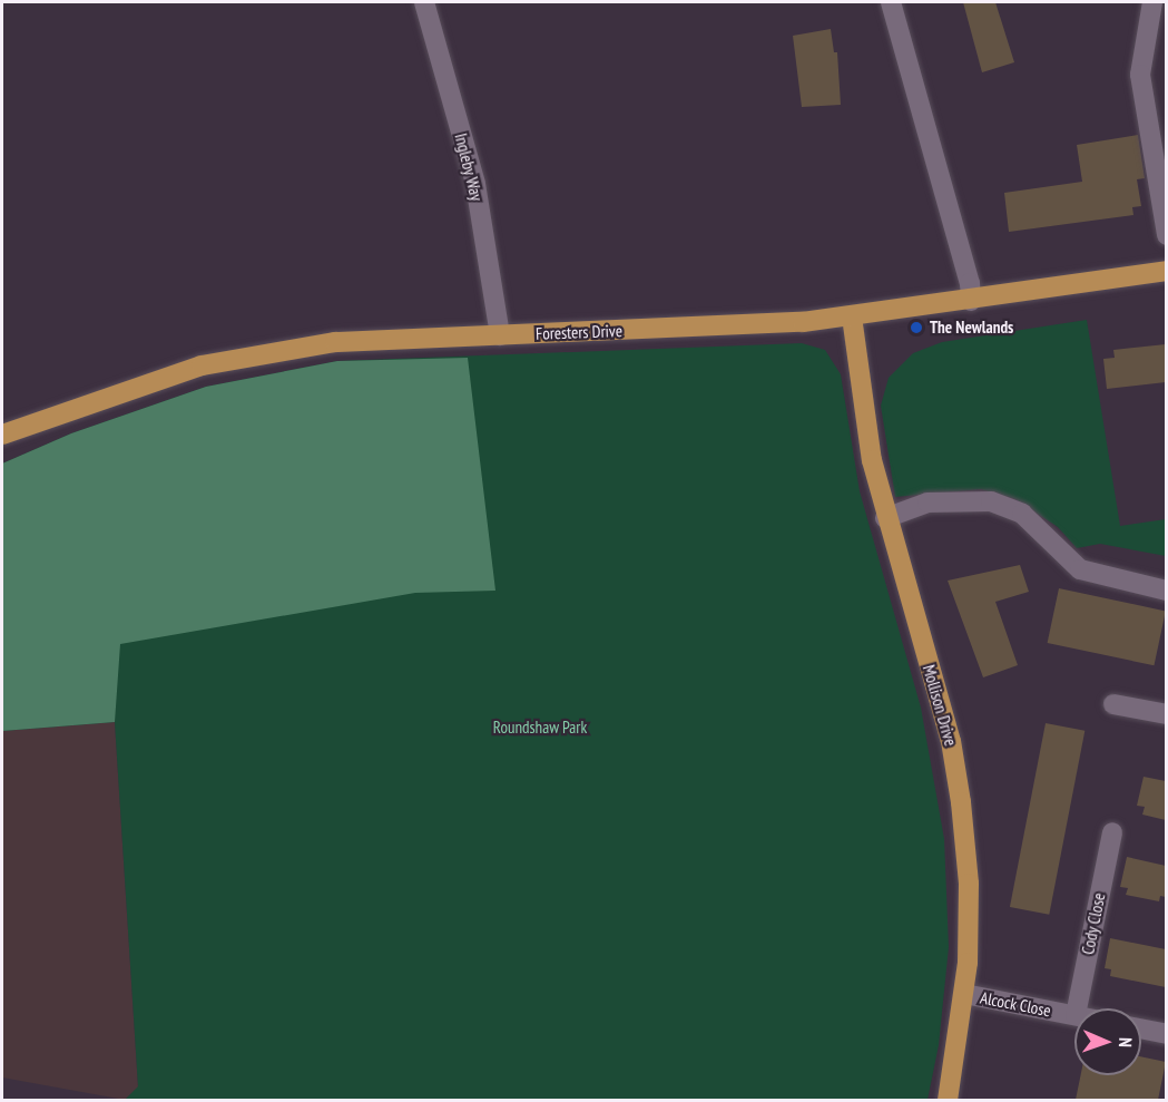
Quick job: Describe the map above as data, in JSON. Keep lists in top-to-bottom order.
{
  "streets": {
    "main road": ["Foresters Drive", "Mollison Drive"],
    "street": ["Ingleby Way", "Cody Close", "Alcock Close"]
  },
  "crossings": [
    ["Ingleby Way", "Foresters Drive"],
    ["Foresters Drive", "Mollison Drive"],
    ["Mollison Drive", "Alcock Close"]
  ],
  "parks": ["Roundshaw Park"],
  "places": ["The Newlands"],
  "north": "right"
}
